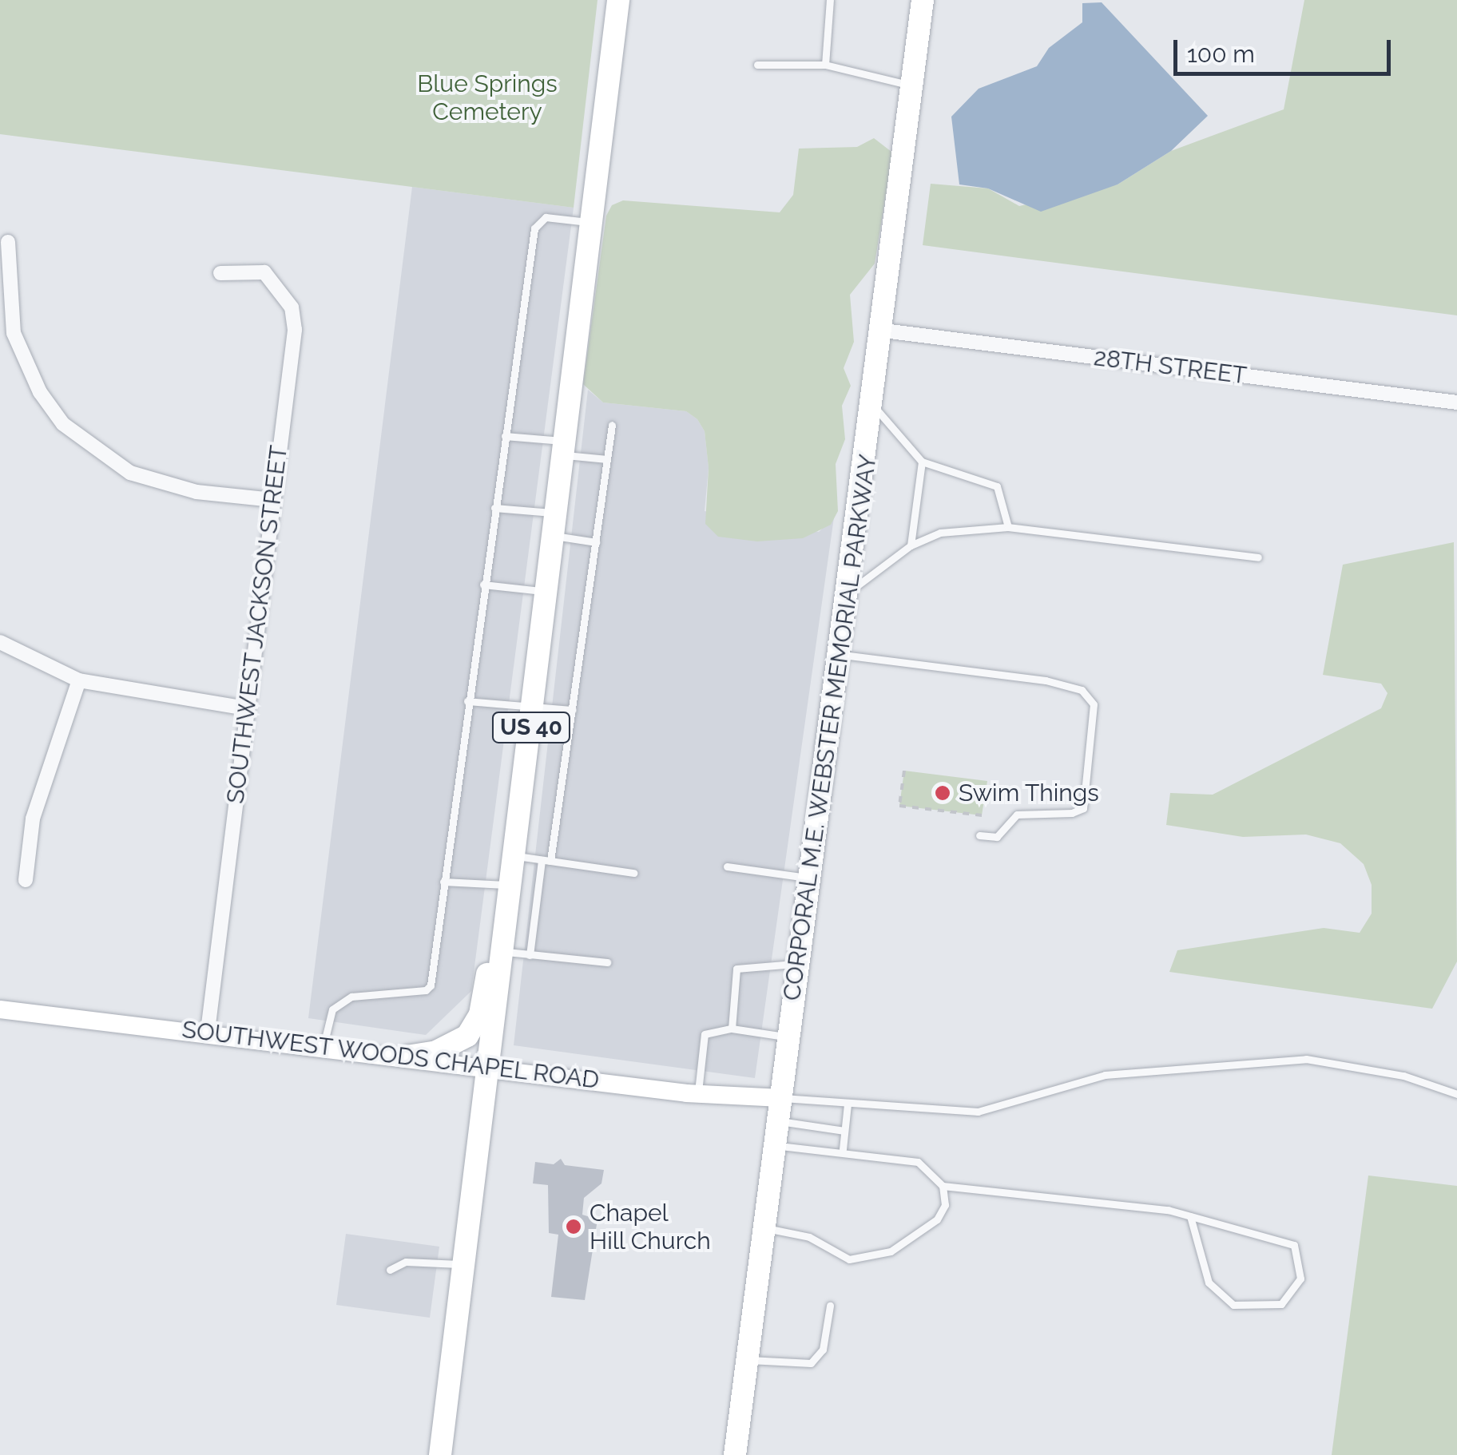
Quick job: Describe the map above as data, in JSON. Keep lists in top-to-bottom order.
{
  "streets": {
    "main road": ["US 40", "CORPORAL M.E. WEBSTER MEMORIAL PARKWAY", "SOUTHWEST WOODS CHAPEL ROAD"],
    "street": ["28TH STREET", "SOUTHWEST JACKSON STREET"]
  },
  "crossings": [
    ["28TH STREET", "CORPORAL M.E. WEBSTER MEMORIAL PARKWAY"],
    ["SOUTHWEST JACKSON STREET", "SOUTHWEST WOODS CHAPEL ROAD"],
    ["US 40", "SOUTHWEST WOODS CHAPEL ROAD"],
    ["CORPORAL M.E. WEBSTER MEMORIAL PARKWAY", "SOUTHWEST WOODS CHAPEL ROAD"]
  ],
  "parks": ["Blue Springs Cemetery"],
  "places": ["Swim Things", "Chapel Hill Church"],
  "scale_bar": "100 m"
}
